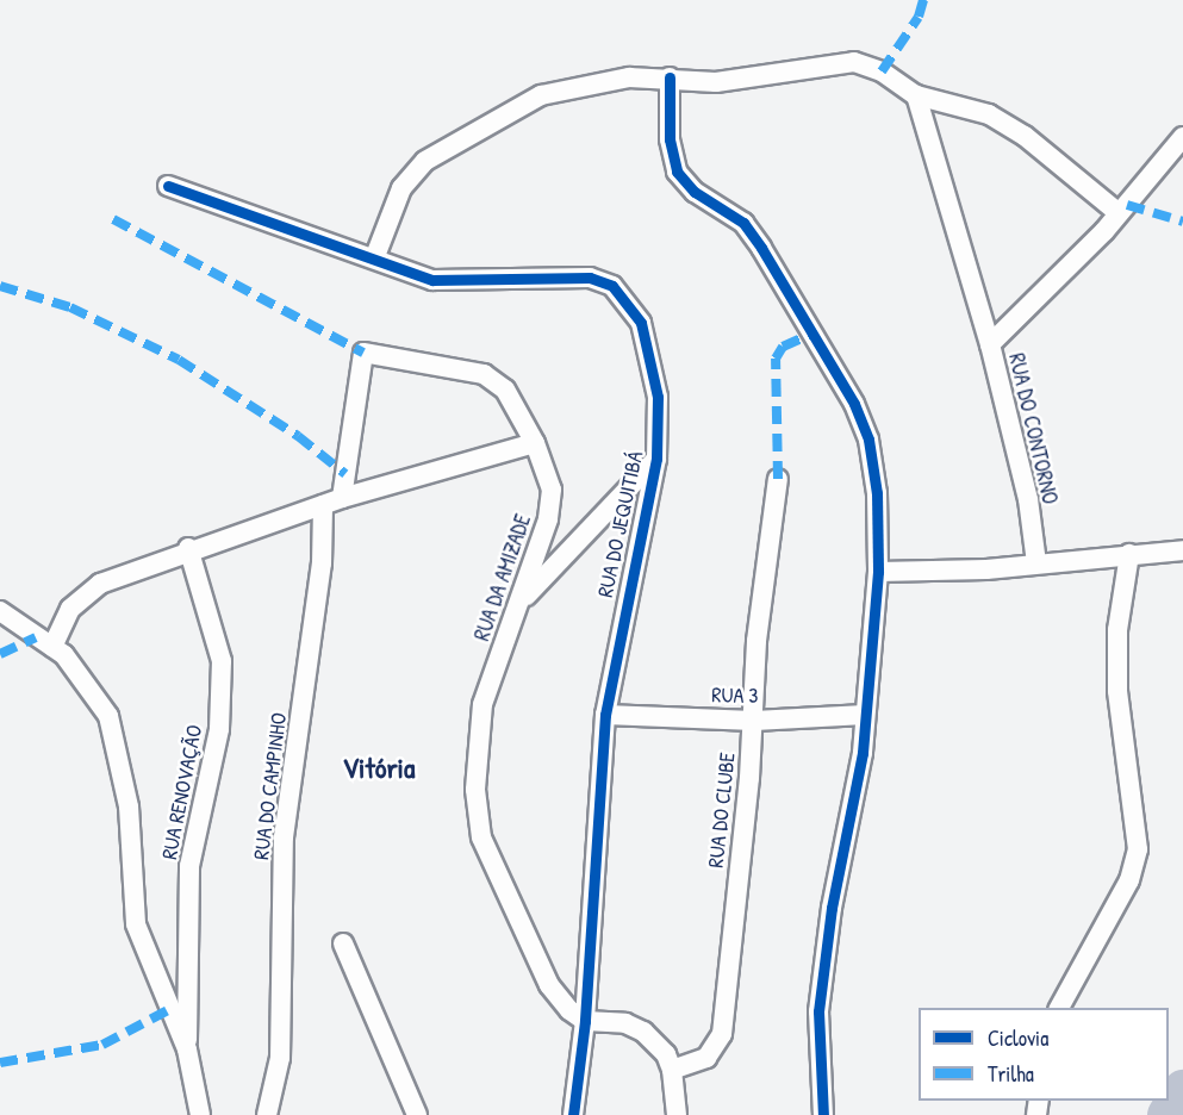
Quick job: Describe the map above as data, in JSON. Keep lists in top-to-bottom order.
{
  "streets": {
    "street": [
      "RUA DO CONTORNO",
      "RUA DO JEQUITIBÁ",
      "RUA DA AMIZADE",
      "RUA 3",
      "RUA DO CAMPINHO",
      "RUA RENOVAÇÃO",
      "RUA DO CLUBE"
    ]
  },
  "crossings": [
    ["RUA DO JEQUITIBÁ", "RUA DA AMIZADE"],
    ["RUA DO JEQUITIBÁ", "RUA 3"],
    ["RUA DA AMIZADE", "RUA DO CAMPINHO"],
    ["RUA 3", "RUA DO CLUBE"]
  ],
  "districts": ["Vitória"],
  "legend": ["Ciclovia", "Trilha"]
}
